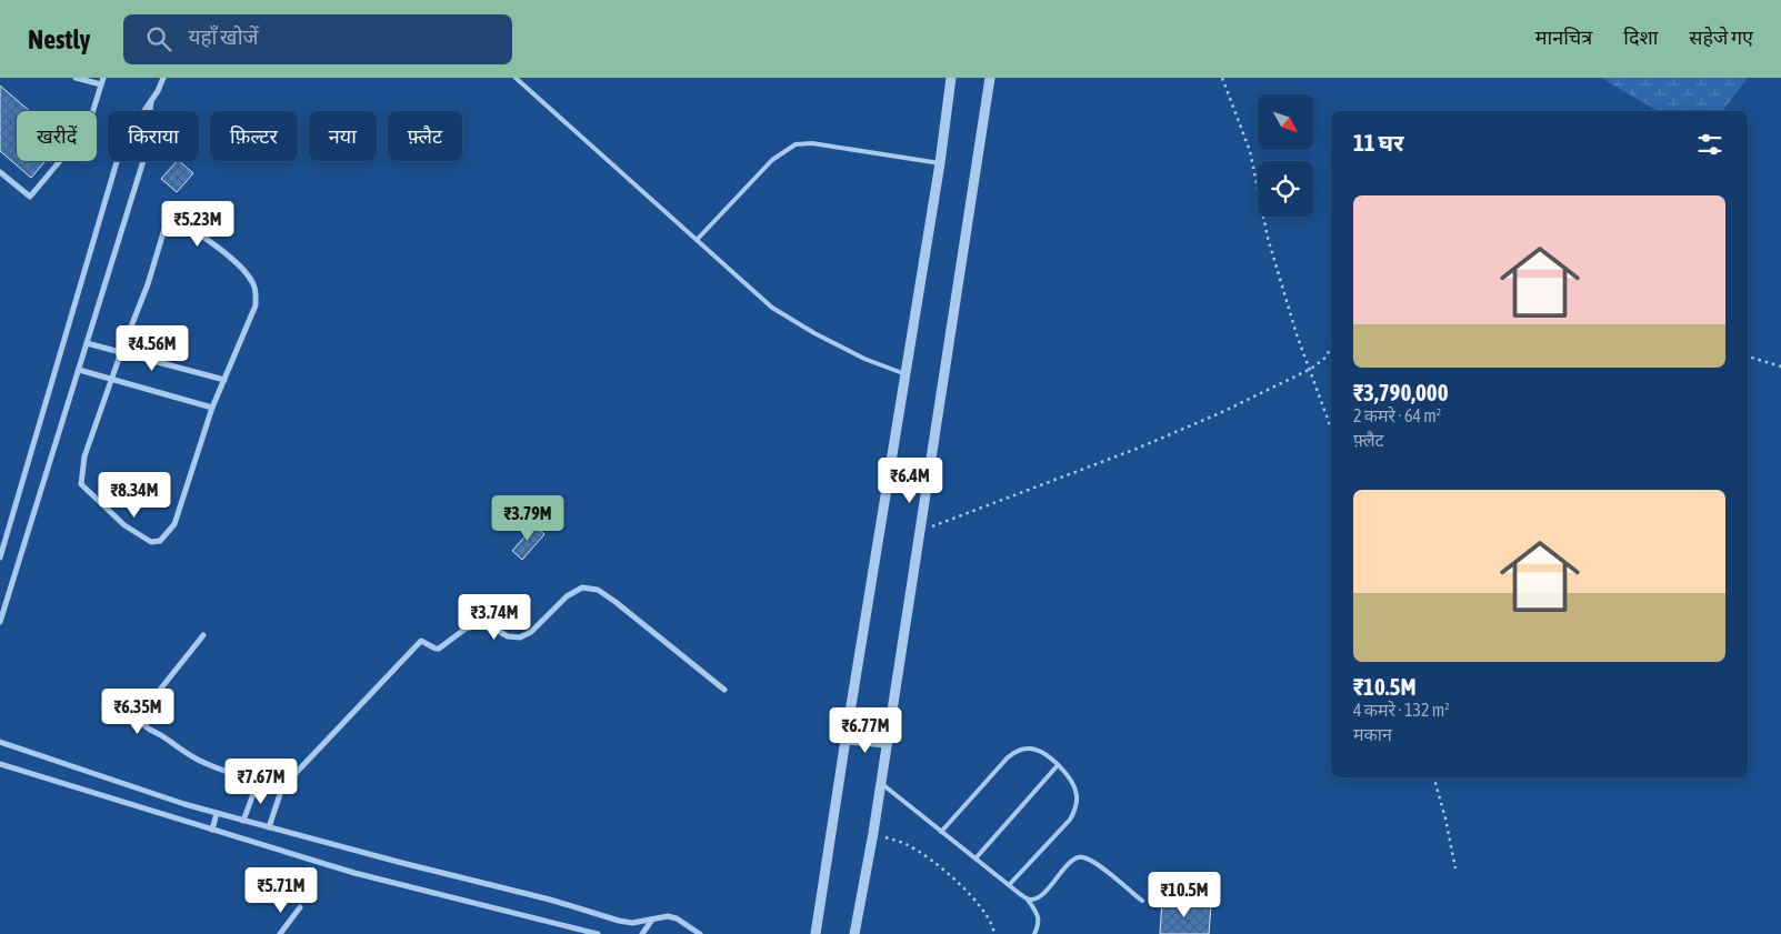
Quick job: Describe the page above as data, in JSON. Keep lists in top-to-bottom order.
{
  "north": "bottom right",
  "page": {
    "header": "Nestly",
    "search": "यहाँ खोजें",
    "nav": ["मानचित्र", "दिशा", "सहेजे गए"],
    "chip": [
      "खरीदें",
      "किराया",
      "फ़िल्टर",
      "नया",
      "फ़्लैट"
    ],
    "heading": "11 घर",
    "list": [
      {
        "name": "₹3,790,000",
        "note": "2 कमरे · 64 m² · फ़्लैट"
      },
      {
        "name": "₹10.5M",
        "note": "4 कमरे · 132 m² · मकान"
      }
    ],
    "price": [
      "₹5.23M",
      "₹4.56M",
      "₹6.4M",
      "₹8.34M",
      "₹3.79M",
      "₹3.74M",
      "₹6.35M",
      "₹6.77M",
      "₹7.67M",
      "₹5.71M",
      "₹10.5M"
    ]
  }
}
